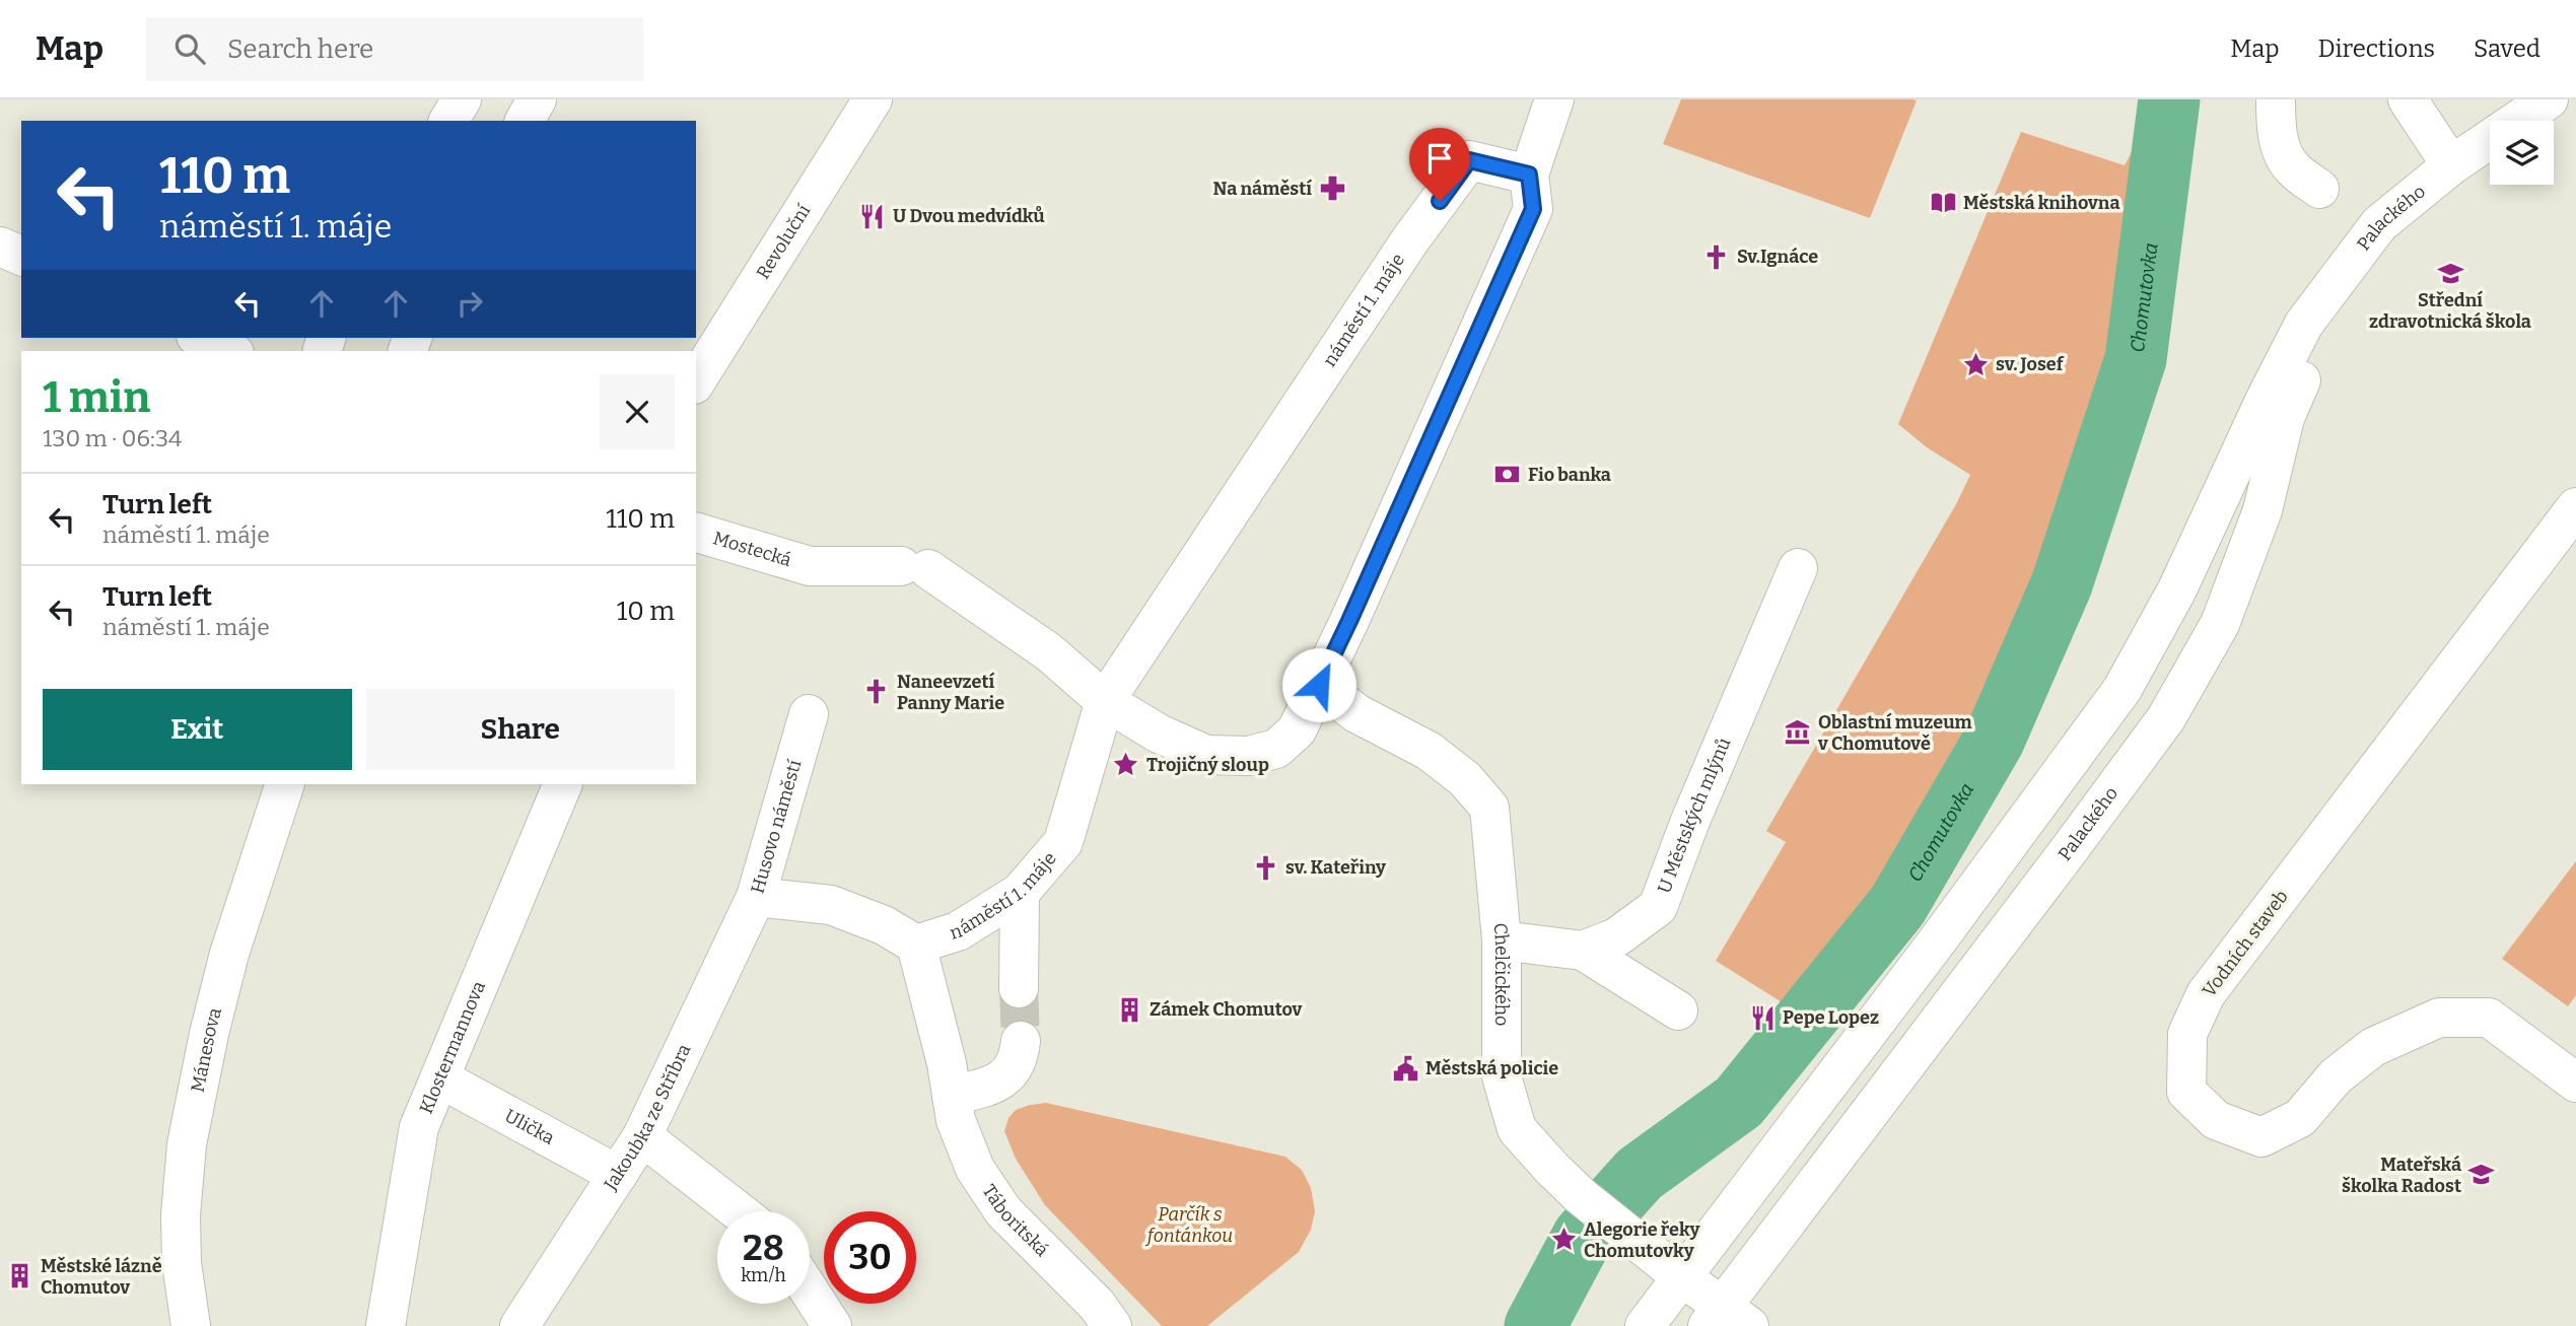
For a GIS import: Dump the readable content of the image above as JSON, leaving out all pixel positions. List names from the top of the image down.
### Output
{
  "streets": {
    "street": [
      "Palackého",
      "Revoluční",
      "náměstí 1. máje",
      "Mostecká",
      "U Městských mlýnů",
      "Husovo náměstí",
      "Vodních staveb",
      "Chelčického",
      "Klostermannova",
      "Mánesova",
      "Jakoubka ze Stříbra",
      "Ulička",
      "Táboritská"
    ]
  },
  "crossings": [
    ["Palackého", "Chelčického"],
    ["náměstí 1. máje", "Mostecká"],
    ["náměstí 1. máje", "Husovo náměstí"],
    ["náměstí 1. máje", "Táboritská"],
    ["U Městských mlýnů", "Chelčického"],
    ["Husovo náměstí", "Jakoubka ze Stříbra"],
    ["Husovo náměstí", "Táboritská"],
    ["Klostermannova", "Ulička"],
    ["Jakoubka ze Stříbra", "Ulička"]
  ],
  "water": ["Chomutovka"],
  "parks": ["Parčík s fontánkou"],
  "places": {
    "pharmacy": ["Na náměstí"],
    "library": ["Městská knihovna"],
    "restaurant": ["U Dvou medvídků", "Pepe Lopez"],
    "church": ["Sv.Ignáce", "Naneevzetí Panny Marie", "sv. Kateřiny"],
    "school or university": ["Střední zdravotnická škola", "Mateřská školka Radost"],
    "place": ["sv. Josef", "Trojičný sloup", "Alegorie řeky Chomutovky"],
    "bank": ["Fio banka"],
    "museum": ["Oblastní muzeum v Chomutově"],
    "building": ["Zámek Chomutov", "Městské lázně Chomutov"],
    "public building": ["Městská policie"]
  },
  "page": {
    "header": "Map",
    "search": "Search here",
    "nav": ["Map", "Directions", "Saved"],
    "turn": ["110 m", "náměstí 1. máje"],
    "heading": ["1 min", "130 m · 06:34"],
    "list": [
      {
        "name": "Turn left",
        "note": "náměstí 1. máje",
        "value": "110 m"
      },
      {
        "name": "Turn left",
        "note": "náměstí 1. máje",
        "value": "10 m"
      }
    ],
    "buttons": ["Exit", "Share"],
    "speed": "28 km/h",
    "limit": "30"
  }
}
